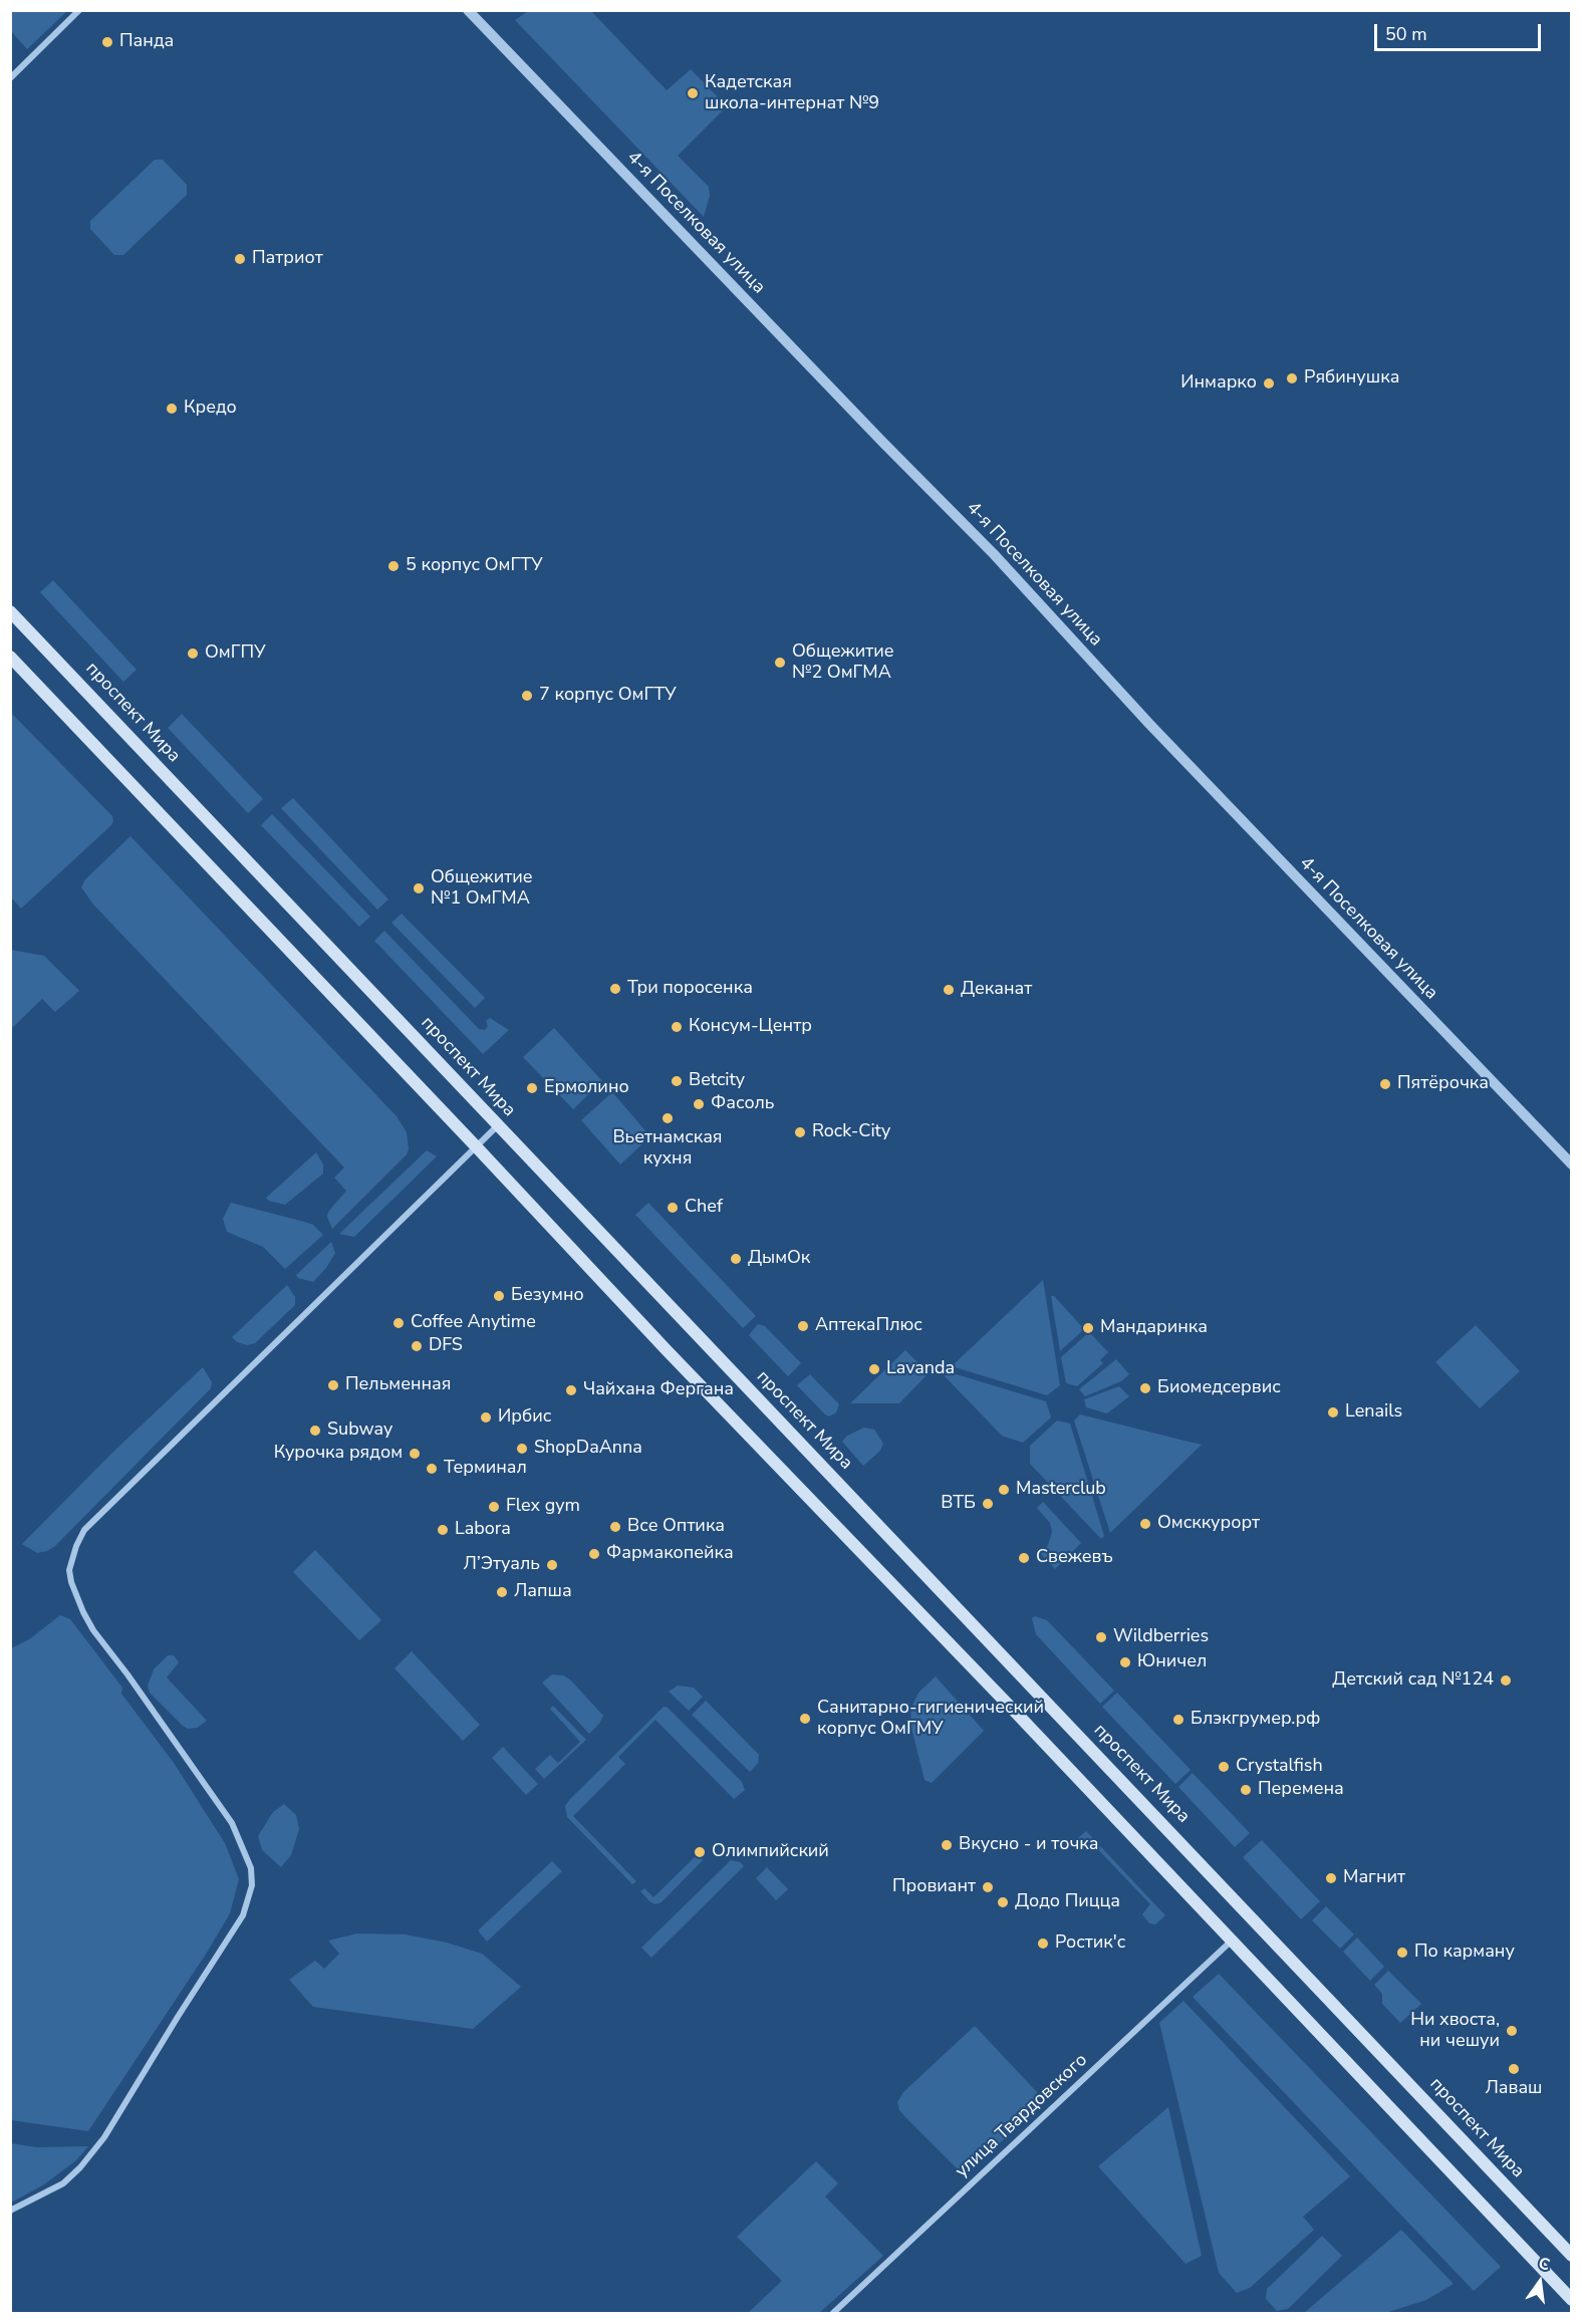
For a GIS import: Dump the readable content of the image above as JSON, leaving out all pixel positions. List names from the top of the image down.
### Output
{
  "streets": {
    "main road": ["проспект Мира"],
    "street": ["4-я Поселковая улица", "улица Твардовского"]
  },
  "places": [
    "Панда",
    "Кадетская школа-интернат №9",
    "Патриот",
    "Рябинушка",
    "Инмарко",
    "Кредо",
    "5 корпус ОмГТУ",
    "ОмГПУ",
    "Общежитие №2 ОмГМА",
    "7 корпус ОмГТУ",
    "Общежитие №1 ОмГМА",
    "Три поросенка",
    "Деканат",
    "Консум-Центр",
    "Betcity",
    "Пятёрочка",
    "Ермолино",
    "Фасоль",
    "Вьетнамская кухня",
    "Rock-City",
    "Chef",
    "ДымОк",
    "Безумно",
    "Coffee Anytime",
    "АптекаПлюс",
    "Мандаринка",
    "DFS",
    "Lavanda",
    "Пельменная",
    "Биомедсервис",
    "Чайхана Фергана",
    "Lenails",
    "Ирбис",
    "Subway",
    "ShopDaAnna",
    "Курочка рядом",
    "Терминал",
    "Masterclub",
    "ВТБ",
    "Flex gym",
    "Омсккурорт",
    "Все Оптика",
    "Labora",
    "Фармакопейка",
    "Свежевъ",
    "Л’Этуаль",
    "Лапша",
    "Wildberries",
    "Юничел",
    "Детский сад №124",
    "Санитарно-гигиенический корпус ОмГМУ",
    "Блэкгрумер.рф",
    "Crystalfish",
    "Перемена",
    "Вкусно - и точка",
    "Олимпийский",
    "Магнит",
    "Провиант",
    "Додо Пицца",
    "Ростик'с",
    "По карману",
    "Ни хвоста, ни чешуи",
    "Лаваш"
  ],
  "scale_bar": "50 m",
  "north": "top"
}
